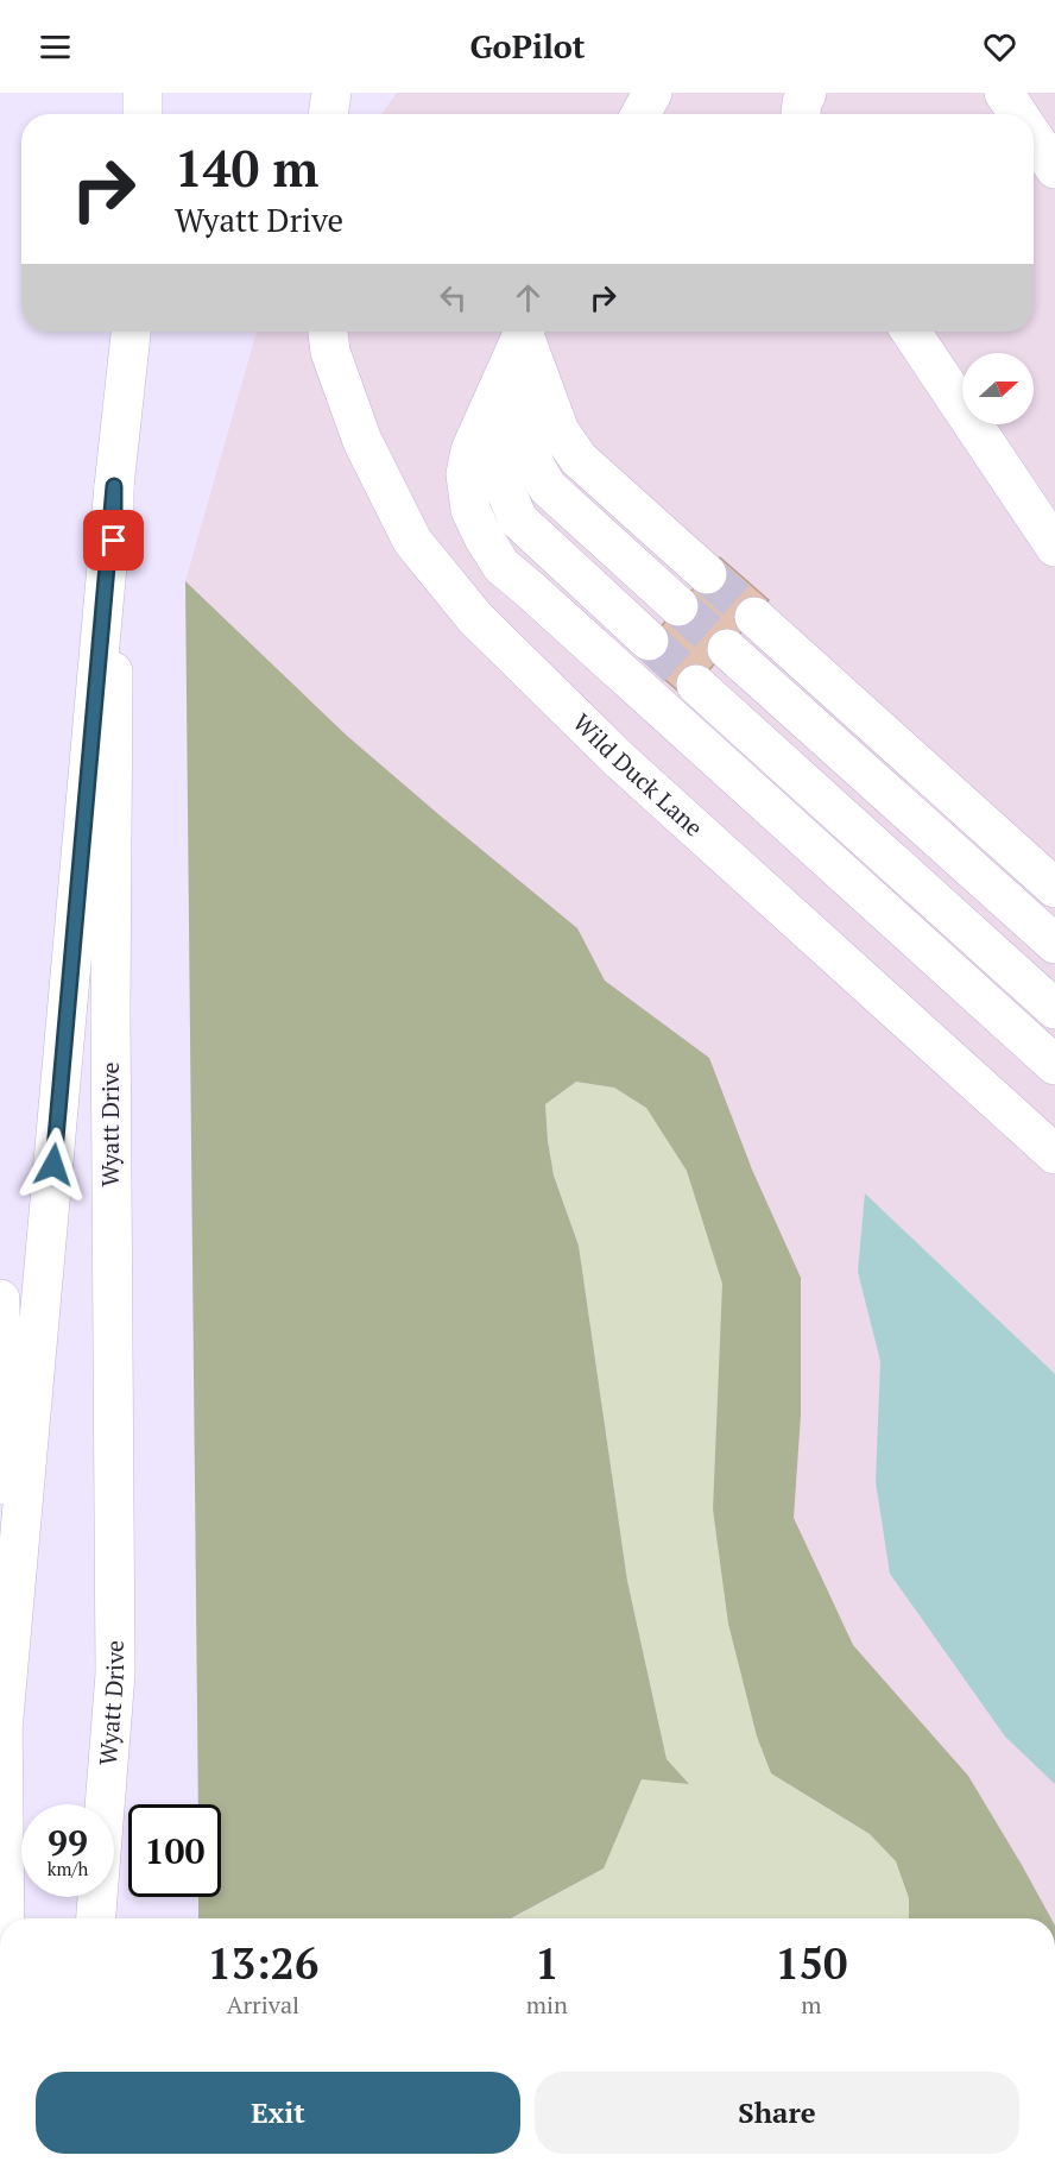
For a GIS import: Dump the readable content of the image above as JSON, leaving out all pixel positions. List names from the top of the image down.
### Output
{
  "streets": {
    "main road": ["Wild Duck Lane", "Wyatt Drive"]
  },
  "north": "right",
  "page": {
    "header": "GoPilot",
    "turn": ["140 m", "Wyatt Drive"],
    "speed": "99 km/h",
    "limit": "100",
    "eta": [
      "13:26",
      "Arrival",
      "1",
      "min",
      "150",
      "m"
    ],
    "buttons": ["Exit", "Share"]
  }
}
